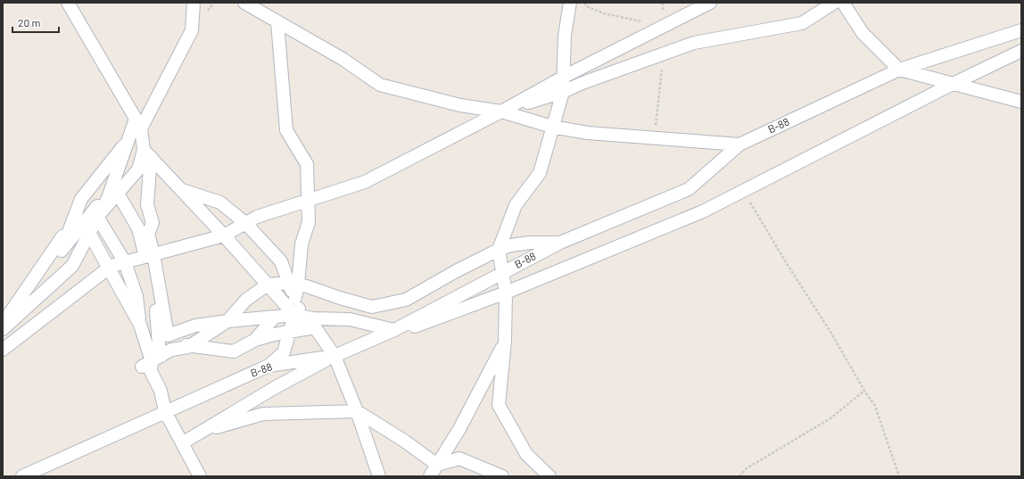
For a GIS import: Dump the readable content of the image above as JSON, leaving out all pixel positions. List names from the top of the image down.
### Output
{
  "streets": {
    "street": ["B-88"]
  },
  "scale_bar": "20 m"
}
